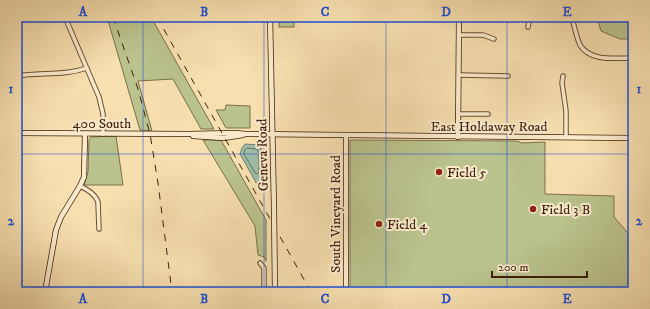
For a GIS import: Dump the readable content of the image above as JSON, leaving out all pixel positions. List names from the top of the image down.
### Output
{
  "streets": {
    "street": [
      "400 South",
      "East Holdaway Road",
      "Geneva Road",
      "South Vineyard Road"
    ]
  },
  "crossings": [
    ["400 South", "East Holdaway Road"],
    ["400 South", "Geneva Road"],
    ["400 South", "South Vineyard Road"],
    ["East Holdaway Road", "South Vineyard Road"]
  ],
  "places": ["Field 5", "Field 3 B", "Field 4"],
  "scale_bar": "200 m",
  "grid": {
    "columns": [
      "A",
      "B",
      "C",
      "D",
      "E"
    ],
    "rows": ["1", "2"]
  }
}
